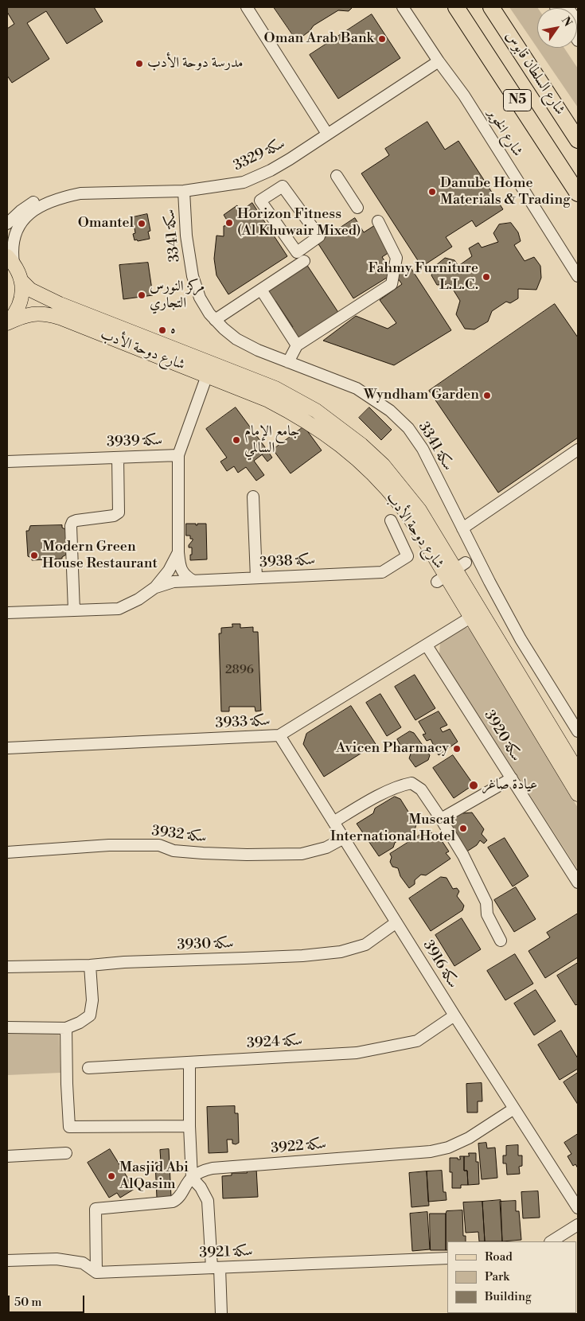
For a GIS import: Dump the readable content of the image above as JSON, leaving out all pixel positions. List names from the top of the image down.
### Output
{
  "streets": {
    "highway": ["شارع السلطان قابوس", "N5"],
    "main road": ["شارع دوحة الأدب"],
    "street": [
      "شارع الخوير",
      "سكة 3329",
      "سكة 3341",
      "سكة 3939",
      "سكة 3938",
      "سكة 3933",
      "سكة 3920",
      "سكة 3932",
      "سكة 3930",
      "سكة 3916",
      "سكة 3924",
      "سكة 3922",
      "سكة 3921"
    ]
  },
  "crossings": [
    ["شارع الخوير", "سكة 3329"],
    ["سكة 3329", "سكة 3341"],
    ["شارع دوحة الأدب", "سكة 3939"],
    ["شارع دوحة الأدب", "سكة 3933"],
    ["سكة 3939", "سكة 3938"],
    ["سكة 3933", "سكة 3920"],
    ["سكة 3933", "سكة 3916"],
    ["سكة 3932", "سكة 3916"],
    ["سكة 3930", "سكة 3916"],
    ["سكة 3916", "سكة 3924"],
    ["سكة 3916", "سكة 3922"]
  ],
  "places": [
    "Oman Arab Bank",
    "مدرسة دوحة الأدب",
    "Danube Home Materials & Trading",
    "Horizon Fitness (Al Khuwair Mixed)",
    "Omantel",
    "Fahmy Furniture L.L.C.",
    "مركز النورس التجاري",
    "ه",
    "Wyndham Garden",
    "جامع الإمام السالمي",
    "Modern Green House Restaurant",
    "Avicen Pharmacy",
    "عيادة صاغر",
    "Muscat International Hotel",
    "Masjid Abi AlQasim"
  ],
  "house_numbers": ["2896"],
  "legend": ["Road", "Park", "Building"],
  "scale_bar": "50 m",
  "north": "top right"
}
